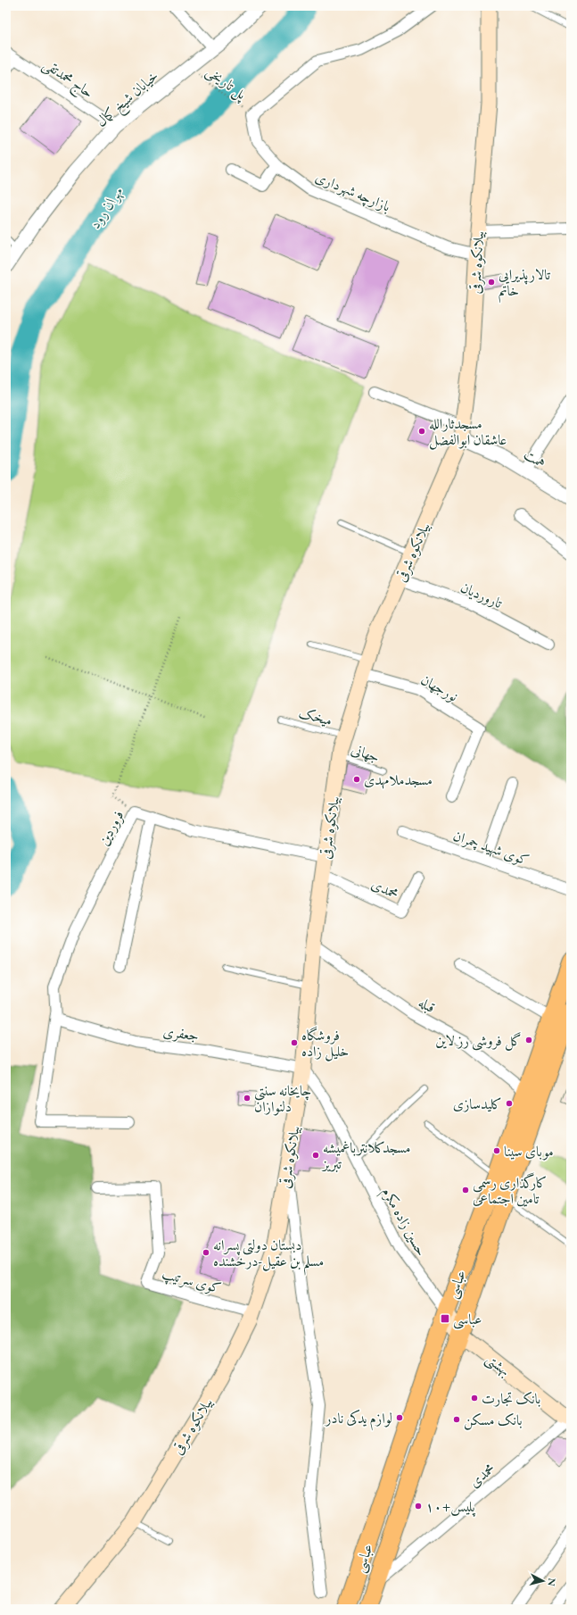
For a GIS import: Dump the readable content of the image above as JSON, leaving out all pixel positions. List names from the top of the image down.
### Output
{
  "streets": {
    "main road": ["بیلانکوه شرقی", "عباسى", "بهشتی"],
    "street": [
      "حاج محمدتقی",
      "خیابان شیخ کمال",
      "بازارچه شهرداری",
      "همت",
      "تاروردیان",
      "نورجهان",
      "فروردین",
      "کوی شهید چمران",
      "محمدی",
      "قبله",
      "جعفری",
      "حسین زاده مکرم",
      "کوی سرتیپ"
    ],
    "lane": ["میخک", "جهانی"],
    "path": ["پل تاریخی"]
  },
  "crossings": [
    ["حاج محمدتقی", "خیابان شیخ کمال"],
    ["پل تاریخی", "خیابان شیخ کمال"],
    ["پل تاریخی", "بازارچه شهرداری"],
    ["بازارچه شهرداری", "بیلانکوه شرقی"],
    ["بیلانکوه شرقی", "همت"],
    ["بیلانکوه شرقی", "تاروردیان"],
    ["بیلانکوه شرقی", "نورجهان"],
    ["بیلانکوه شرقی", "میخک"],
    ["بیلانکوه شرقی", "جهانی"],
    ["بیلانکوه شرقی", "فروردین"],
    ["بیلانکوه شرقی", "محمدی"],
    ["بیلانکوه شرقی", "قبله"],
    ["بیلانکوه شرقی", "جعفری"],
    ["بیلانکوه شرقی", "حسین زاده مکرم"],
    ["بیلانکوه شرقی", "کوی سرتیپ"],
    ["فروردین", "جعفری"],
    ["محمدی", "عباسى"],
    ["محمدی", "بهشتی"],
    ["قبله", "عباسى"],
    ["جعفری", "حسین زاده مکرم"],
    ["حسین زاده مکرم", "عباسى"],
    ["حسین زاده مکرم", "بهشتی"],
    ["عباسى", "بهشتی"]
  ],
  "water": ["مهران رود"],
  "places": {
    "other": [
      "تالارپذیرایی خاتم",
      "مسجدثارالله عاشقان ابوالفضل",
      "مسجدملامهدی",
      "گل فروشی رز لاین",
      "فروشگاه خلیل زاده",
      "چایخانه سنتی دلنوازان",
      "کلیدسازی",
      "موبای سینا",
      "مسجدکلانترباغمیشه تبریز",
      "کارگذاری رسمی تامین اجتماعی",
      "دبستان دولتی پسرانه مسلم بن عقیل-درخشنده",
      "بانک تجارت",
      "لوازم یدکی نادر",
      "بانک مسکن",
      "پلیس+۱۰"
    ],
    "transit": ["عباسی"]
  },
  "north": "right"
}
